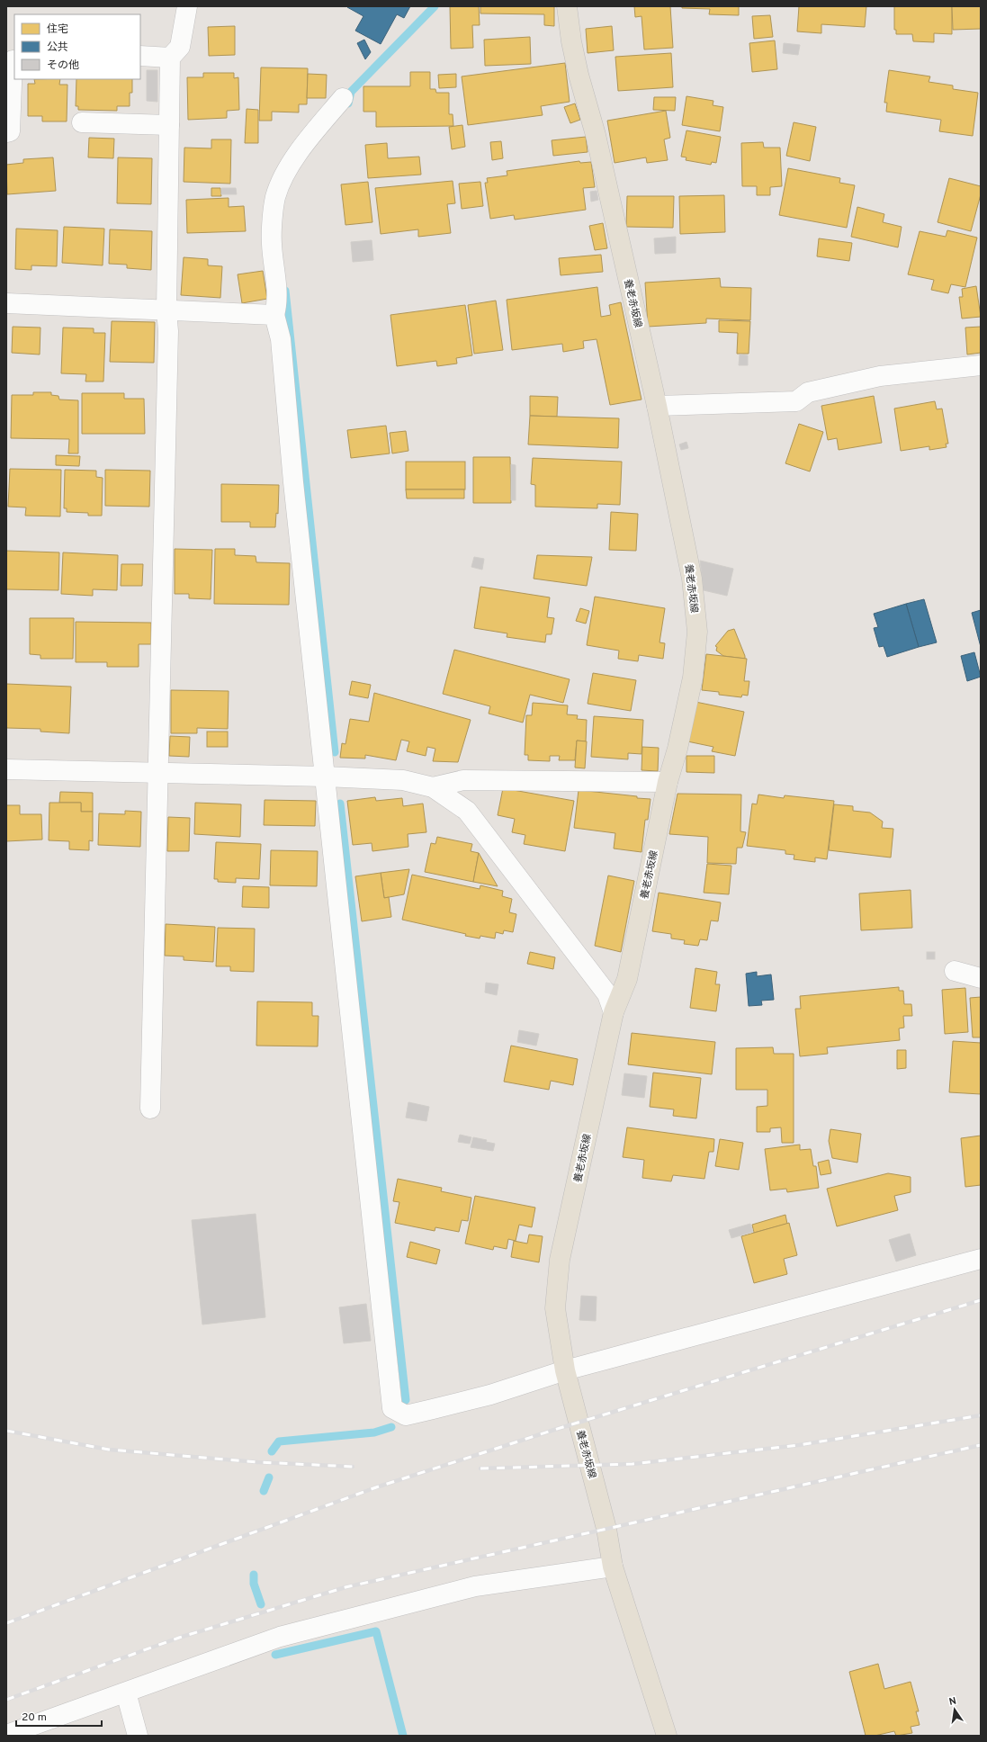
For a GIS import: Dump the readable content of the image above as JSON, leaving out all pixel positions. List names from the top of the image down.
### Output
{
  "streets": {
    "main road": ["養老赤坂線"]
  },
  "legend": ["住宅", "公共", "その他"],
  "scale_bar": "20 m",
  "north": "top"
}
